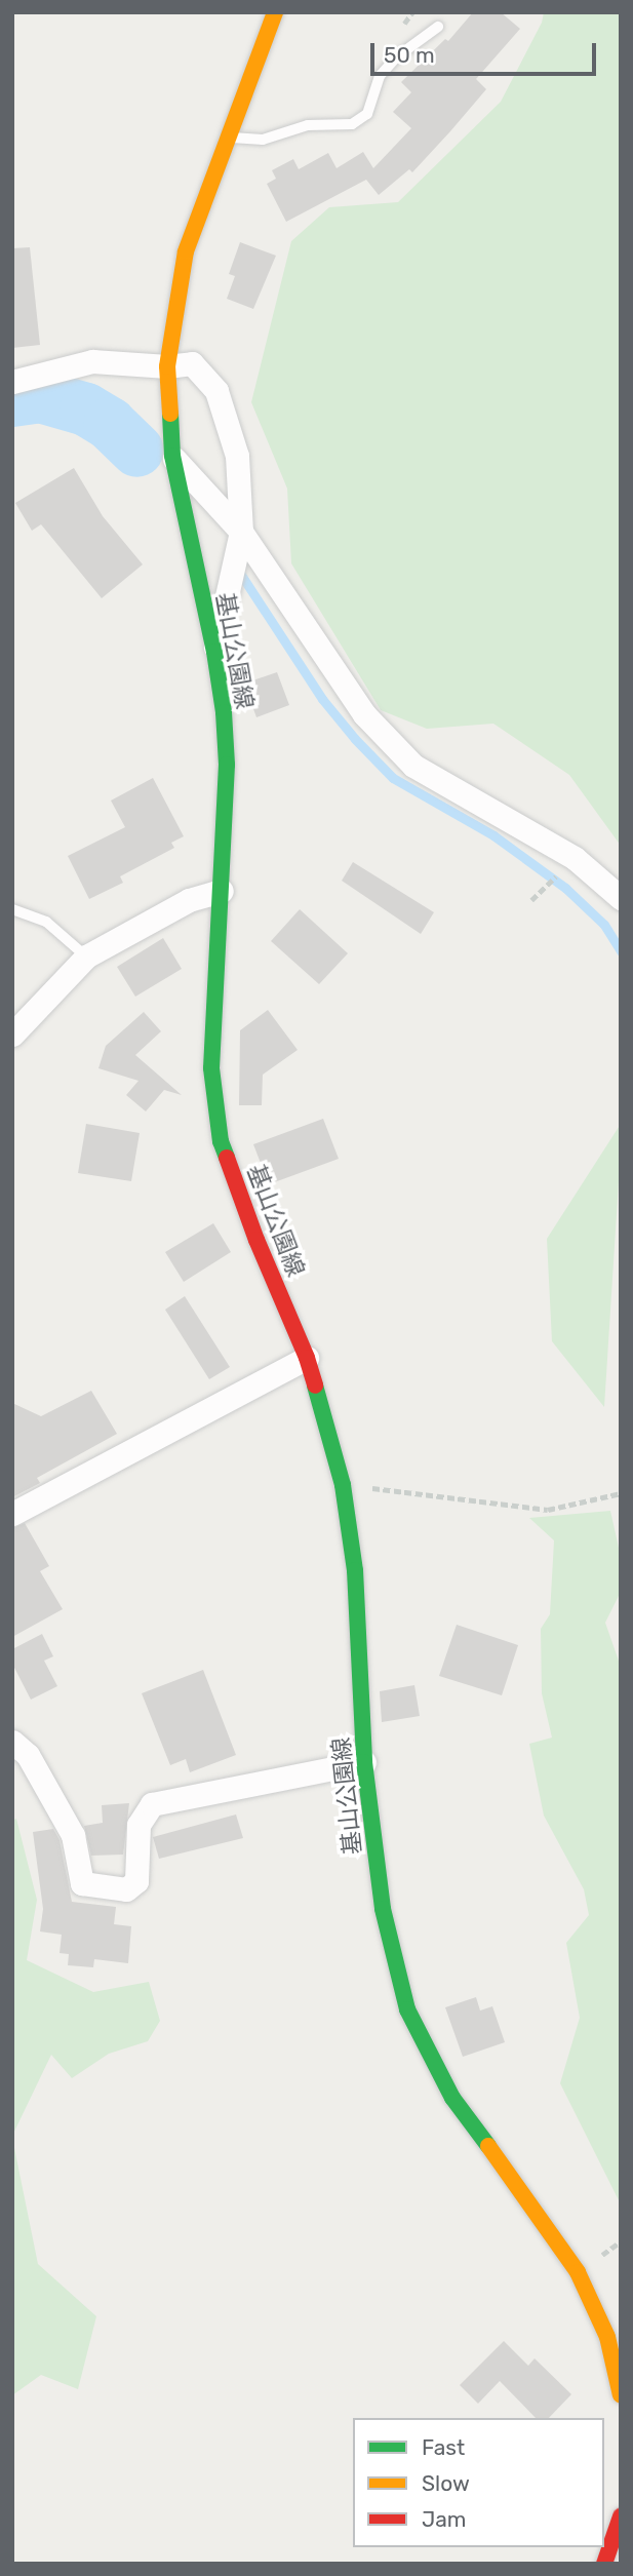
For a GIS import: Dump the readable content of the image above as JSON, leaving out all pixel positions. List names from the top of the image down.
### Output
{
  "streets": {
    "main road": ["基山公園線"]
  },
  "legend": ["Fast", "Slow", "Jam"],
  "scale_bar": "50 m"
}
